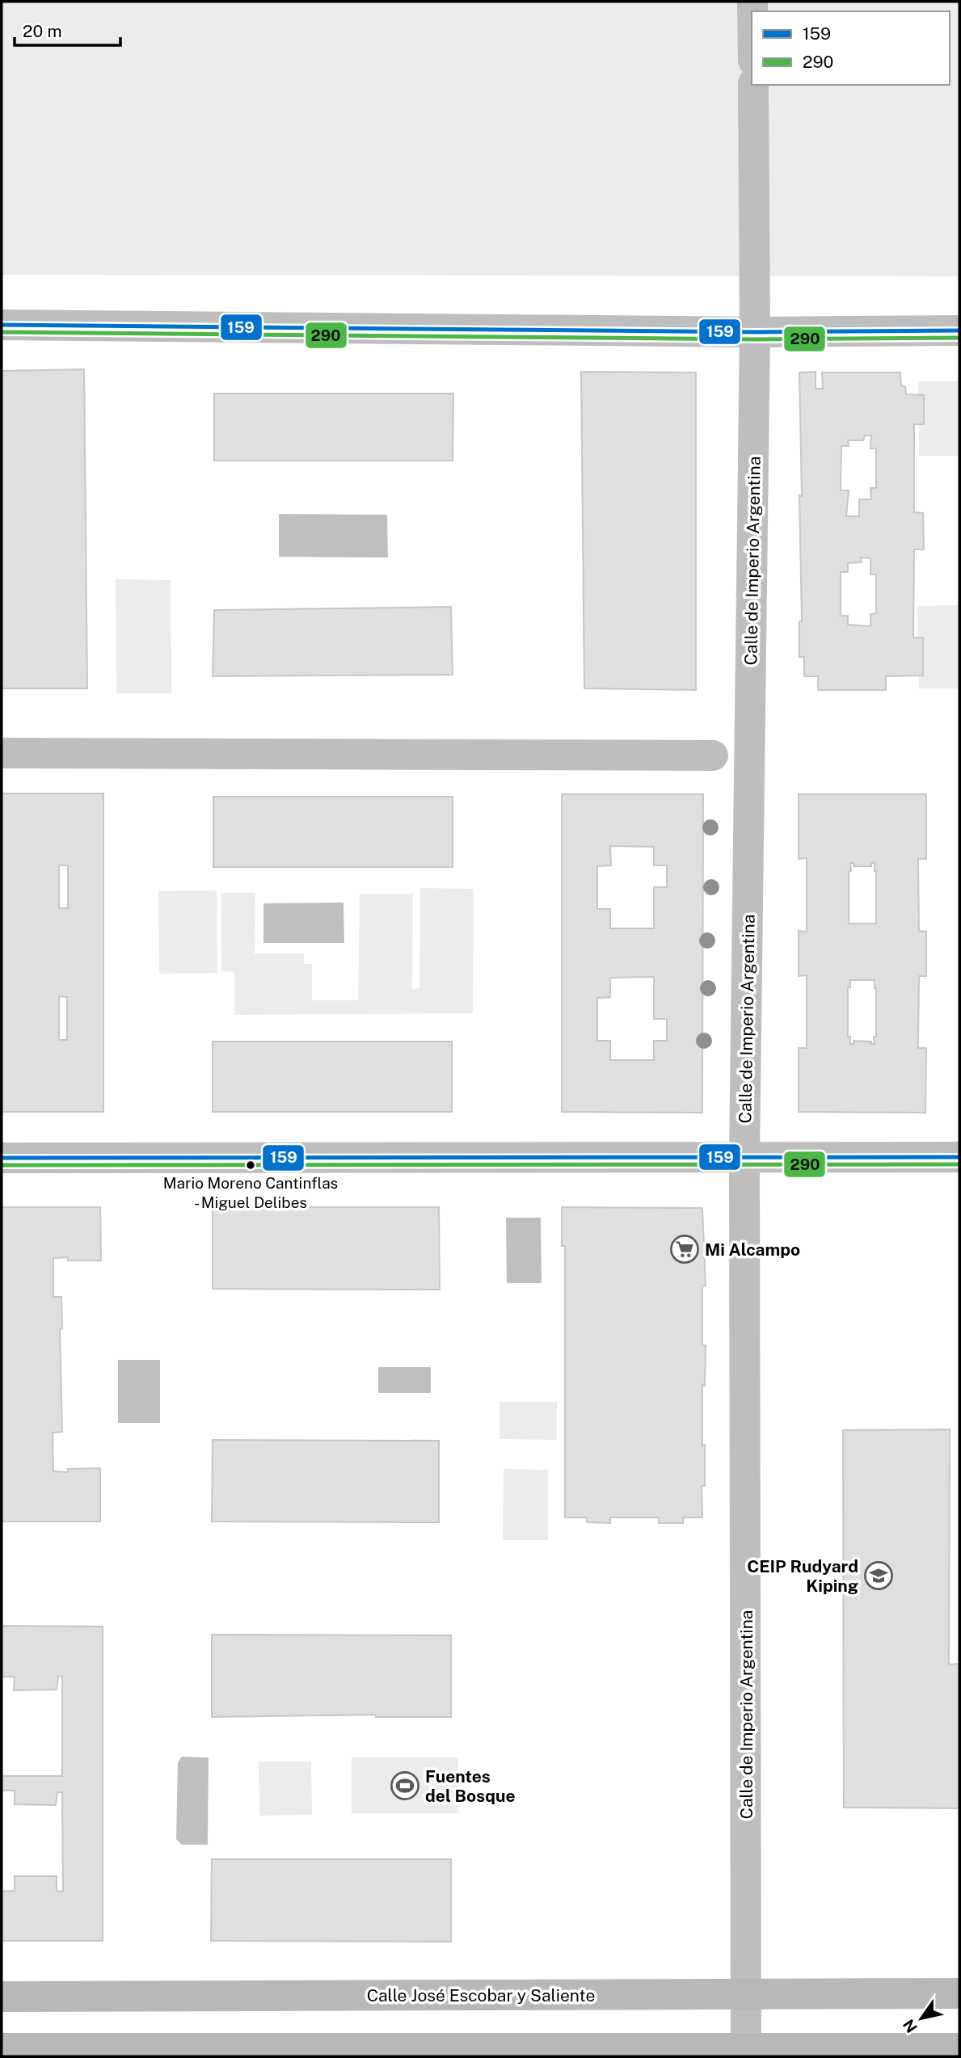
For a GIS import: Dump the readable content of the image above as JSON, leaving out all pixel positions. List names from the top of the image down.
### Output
{
  "streets": {
    "main road": ["Calle José Escobar y Saliente"],
    "street": ["Calle de Imperio Argentina"]
  },
  "crossings": [
    ["Calle de Imperio Argentina", "Calle José Escobar y Saliente"]
  ],
  "places": {
    "other": ["Mario Moreno Cantinflas - Miguel Delibes"],
    "supermarket": ["Mi Alcampo"],
    "school or university": ["CEIP Rudyard Kiping"],
    "sports": ["Fuentes del Bosque"]
  },
  "lines": ["transit line 159", "transit line 290"],
  "legend": ["159", "290"],
  "scale_bar": "20 m",
  "north": "bottom left"
}
